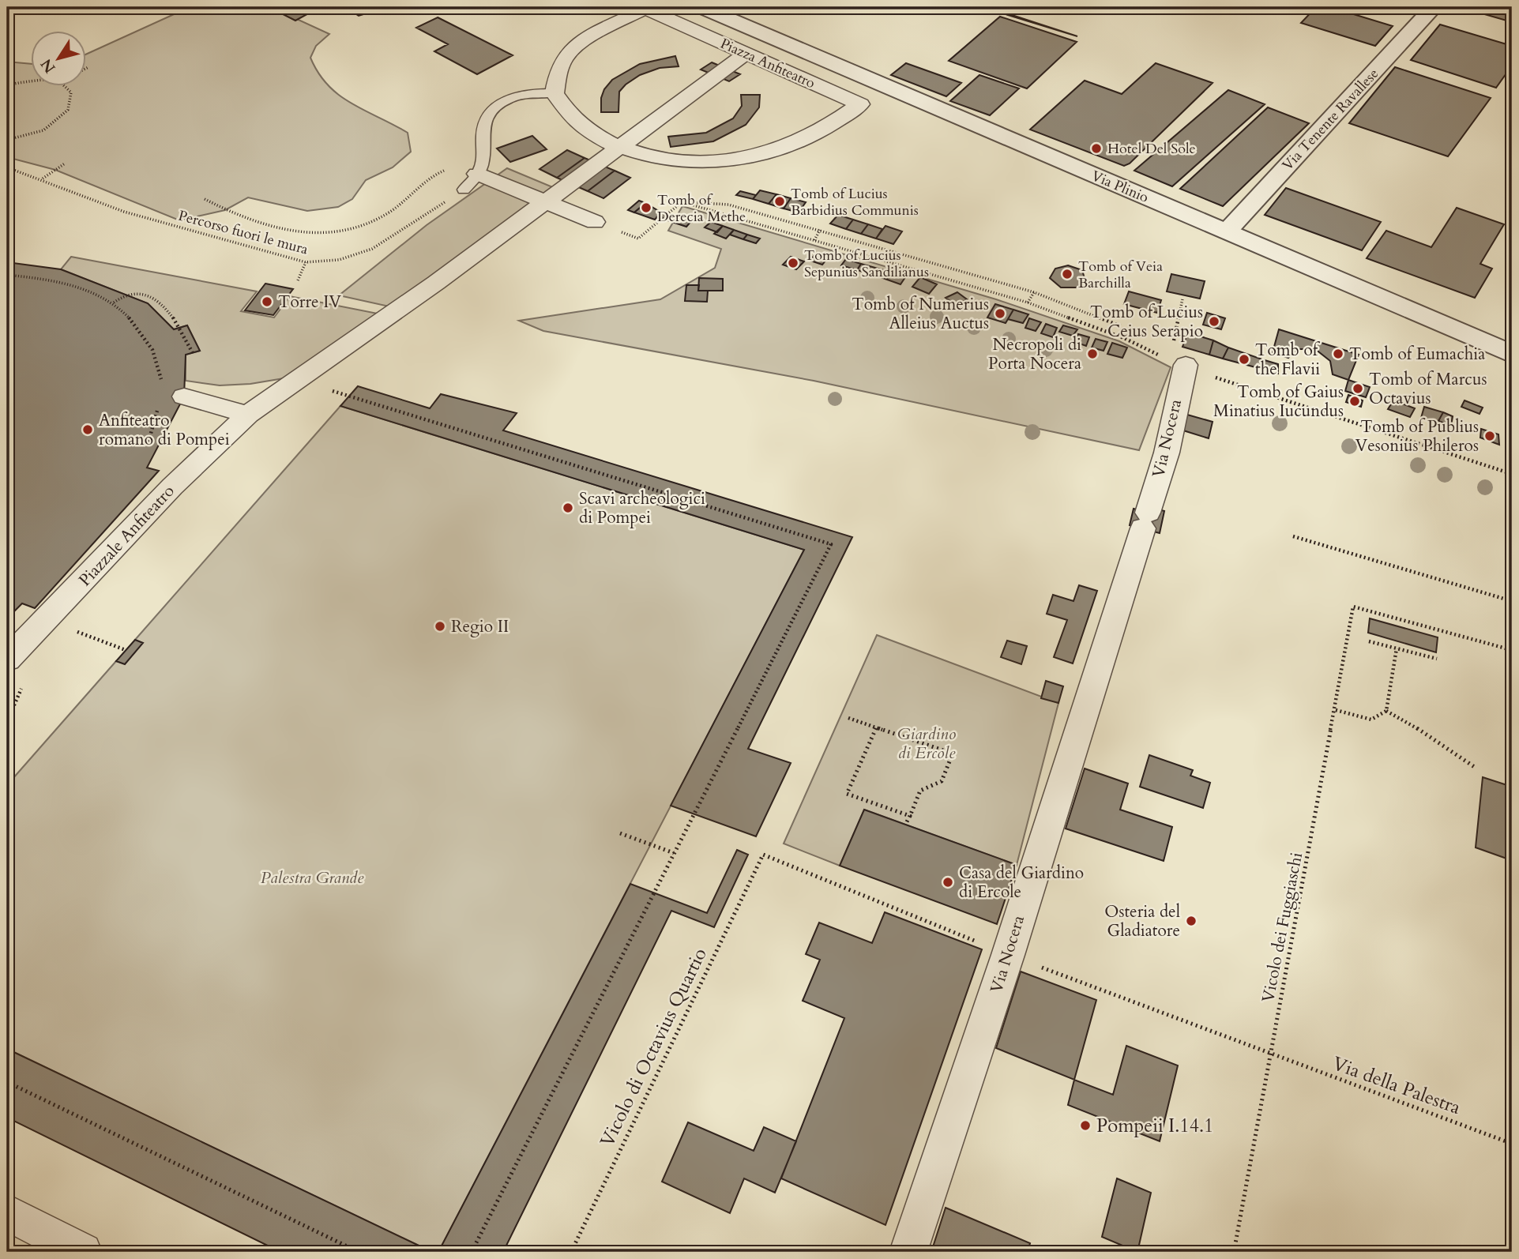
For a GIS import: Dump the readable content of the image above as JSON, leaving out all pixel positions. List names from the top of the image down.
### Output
{
  "streets": {
    "street": [
      "Piazza Anfiteatro",
      "Via Tenente Ravallese",
      "Via Plinio",
      "Via Nocera",
      "Piazzale Anfiteatro"
    ],
    "path": [
      "Percorso fuori le mura",
      "Vicolo dei Fuggiaschi",
      "Vicolo di Octavius Quartio",
      "Via della Palestra"
    ]
  },
  "crossings": [
    ["Piazza Anfiteatro", "Piazzale Anfiteatro"],
    ["Via Tenente Ravallese", "Via Plinio"],
    ["Vicolo dei Fuggiaschi", "Via della Palestra"]
  ],
  "parks": ["Giardino di Ercole", "Palestra Grande"],
  "places": [
    "Hotel Del Sole",
    "Tomb of Lucius Barbidius Communis",
    "Tomb of Derecia Methe",
    "Tomb of Lucius Sepunius Sandilianus",
    "Tomb of Veia Barchilla",
    "Torre IV",
    "Tomb of Numerius Alleius Auctus",
    "Tomb of Lucius Ceius Serapio",
    "Necropoli di Porta Nocera",
    "Tomb of Eumachia",
    "Tomb of the Flavii",
    "Tomb of Marcus Octavius",
    "Tomb of Gaius Minatius Iucundus",
    "Anfiteatro romano di Pompei",
    "Tomb of Publius Vesonius Phileros",
    "Scavi archeologici di Pompei",
    "Regio II",
    "Casa del Giardino di Ercole",
    "Osteria del Gladiatore",
    "Pompeii I.14.1"
  ],
  "north": "bottom left"
}
